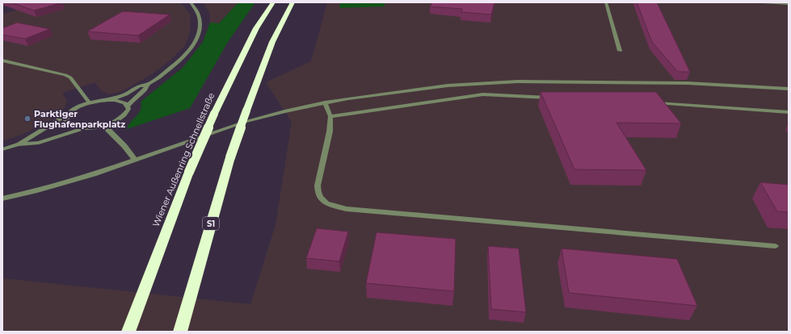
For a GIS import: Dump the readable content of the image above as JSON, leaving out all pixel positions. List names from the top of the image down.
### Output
{
  "streets": {
    "highway": ["Wiener Außenring Schnellstraße", "S1"]
  },
  "places": ["Parktiger Flughafenparkplatz"]
}
